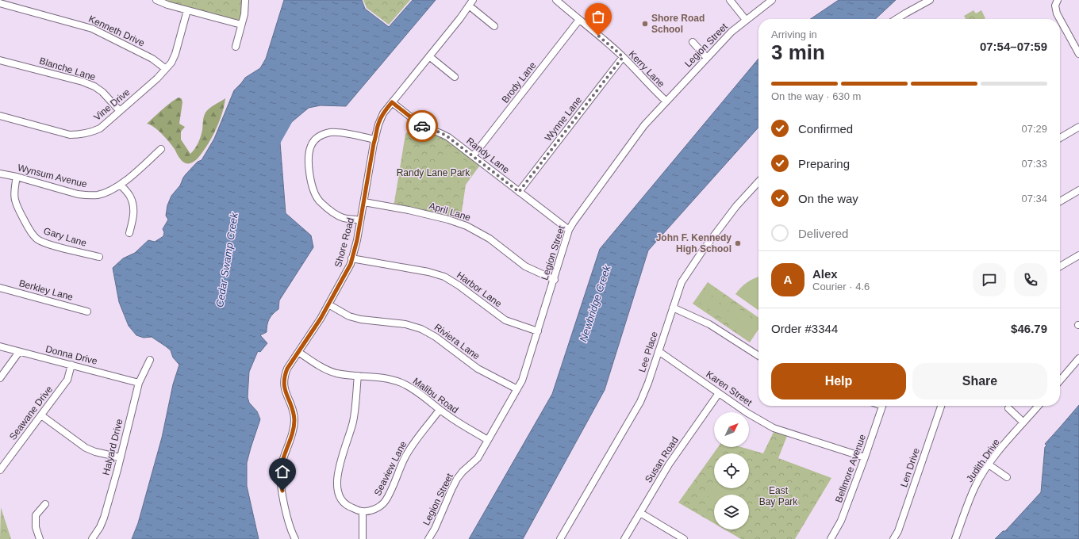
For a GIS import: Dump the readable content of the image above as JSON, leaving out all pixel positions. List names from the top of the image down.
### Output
{
  "streets": {
    "street": [
      "Kenneth Drive",
      "Legion Street",
      "Blanche Lane",
      "Kerry Lane",
      "Brody Lane",
      "Vine Drive",
      "Wynne Lane",
      "Randy Lane",
      "Wynsum Avenue",
      "April Lane",
      "Gary Lane",
      "Shore Road",
      "Harbor Lane",
      "Berkley Lane",
      "Riviera Lane",
      "Lee Place",
      "Donna Drive",
      "Karen Street",
      "Malibu Road",
      "Seawane Drive",
      "Halyard Drive",
      "Susan Road",
      "Judith Drive",
      "Len Drive",
      "Seaview Lane",
      "Bellmore Avenue"
    ]
  },
  "crossings": [
    ["Kenneth Drive", "Vine Drive"],
    ["Legion Street", "Kerry Lane"],
    ["Legion Street", "Randy Lane"],
    ["Legion Street", "April Lane"],
    ["Legion Street", "Harbor Lane"],
    ["Legion Street", "Riviera Lane"],
    ["Legion Street", "Malibu Road"],
    ["Blanche Lane", "Vine Drive"],
    ["Kerry Lane", "Brody Lane"],
    ["Kerry Lane", "Wynne Lane"],
    ["Brody Lane", "Randy Lane"],
    ["Wynne Lane", "Randy Lane"],
    ["Randy Lane", "Shore Road"],
    ["Wynsum Avenue", "Gary Lane"],
    ["April Lane", "Shore Road"],
    ["Shore Road", "Harbor Lane"],
    ["Shore Road", "Riviera Lane"],
    ["Shore Road", "Malibu Road"],
    ["Lee Place", "Karen Street"],
    ["Donna Drive", "Seawane Drive"],
    ["Donna Drive", "Halyard Drive"],
    ["Karen Street", "Susan Road"],
    ["Karen Street", "Bellmore Avenue"],
    ["Malibu Road", "Seaview Lane"]
  ],
  "water": ["Cedar Swamp Creek", "Newbridge Creek"],
  "parks": ["Randy Lane Park", "East Bay Park"],
  "places": ["Shore Road School", "John F. Kennedy High School"],
  "north": "top right",
  "page": {
    "heading": ["3 min", "Arriving in", "07:54–07:59"],
    "panel": [
      "Alex",
      "Courier · 4.6",
      "Order #3344",
      "$46.79"
    ],
    "bar": "On the way · 630 m",
    "list": [
      ["Confirmed", "07:29"],
      ["Preparing", "07:33"],
      ["On the way", "07:34"],
      "Delivered"
    ],
    "round": "A",
    "buttons": ["Help", "Share"]
  }
}
